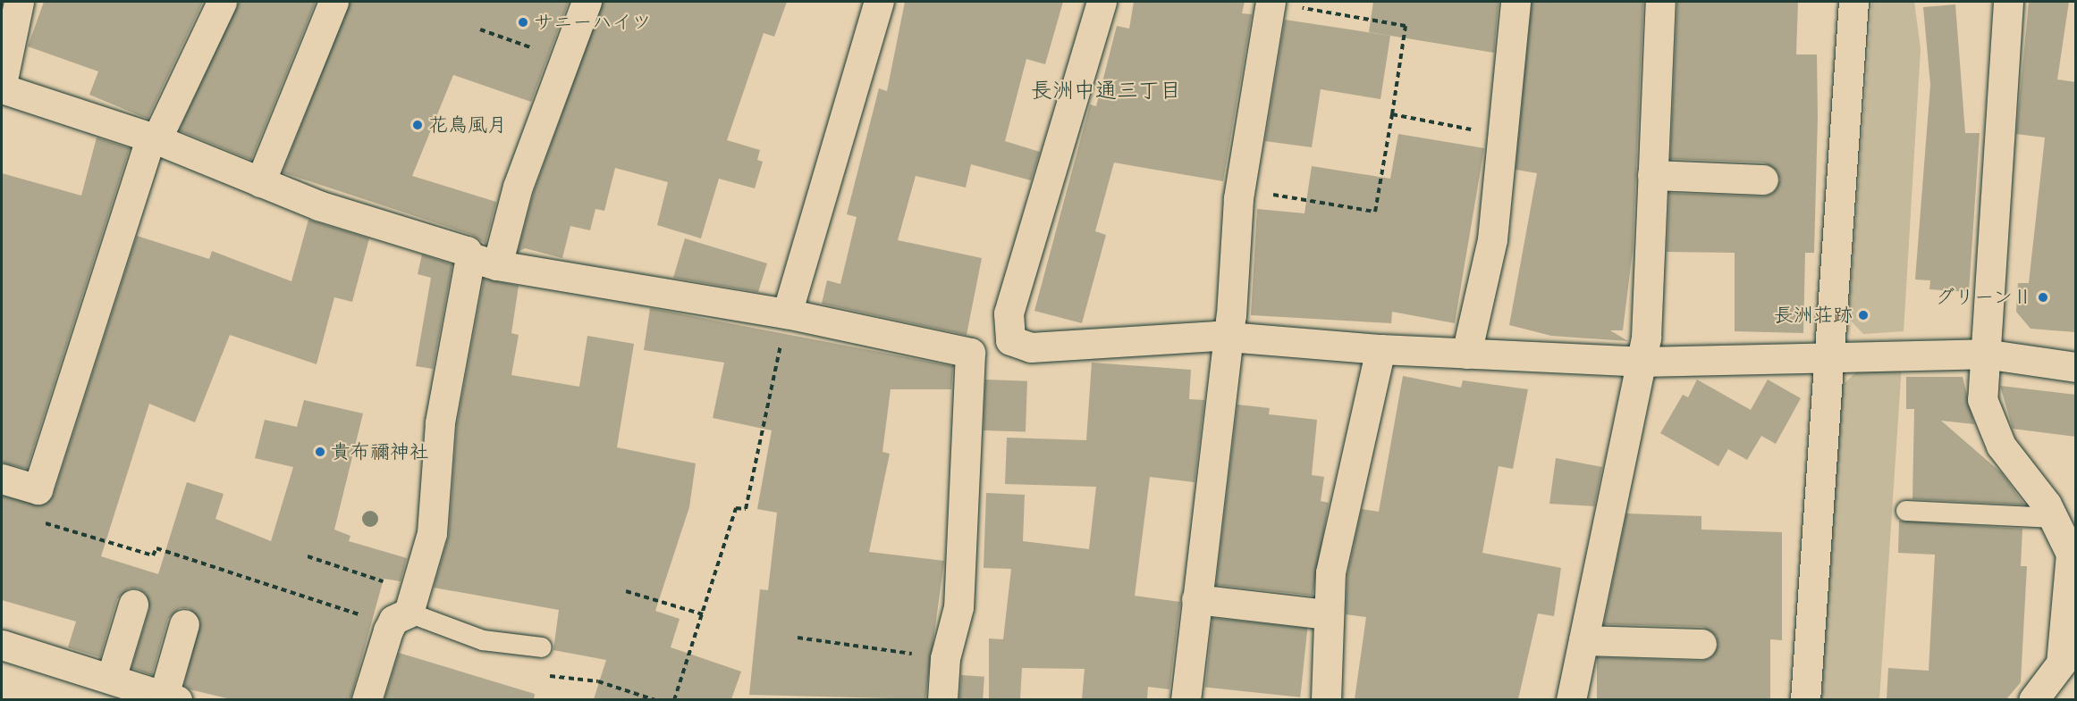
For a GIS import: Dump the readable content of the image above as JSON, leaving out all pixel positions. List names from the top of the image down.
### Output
{
  "districts": ["長洲中通三丁目"],
  "places": [
    "サニーハイツ",
    "花鳥風月",
    "グリーンⅡ",
    "長洲荘跡",
    "貴布禰神社"
  ]
}
